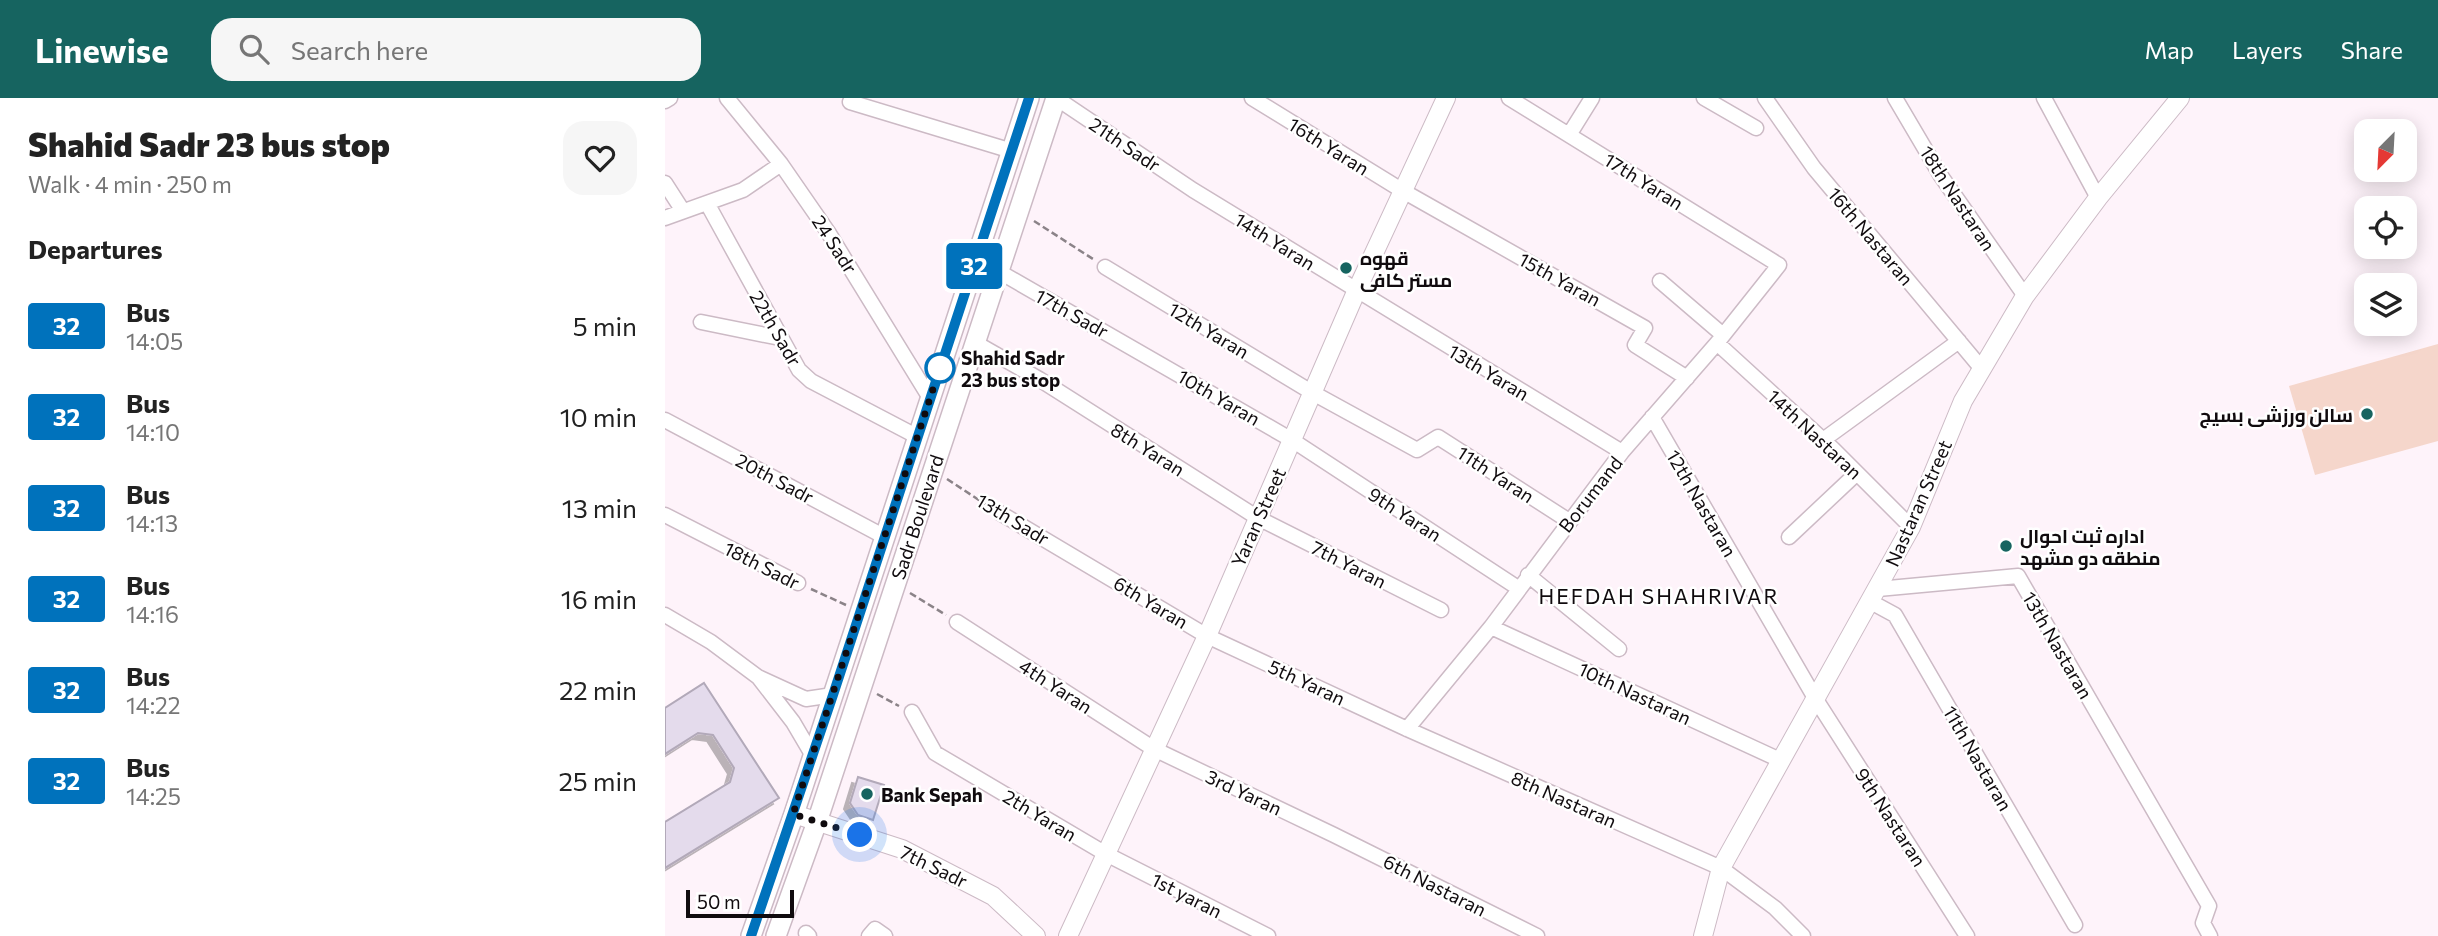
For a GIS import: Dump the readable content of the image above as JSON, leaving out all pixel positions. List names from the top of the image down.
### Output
{
  "streets": {
    "main road": ["Sadr Boulevard"],
    "street": [
      "21th Sadr",
      "16th Yaran",
      "17th Yaran",
      "18th Nastaran",
      "16th Nastaran",
      "14th Yaran",
      "24 Sadr",
      "15th Yaran",
      "17th Sadr",
      "22th Sadr",
      "12th Yaran",
      "13th Yaran",
      "10th Yaran",
      "14th Nastaran",
      "8th Yaran",
      "11th Yaran",
      "20th Sadr",
      "Borumand",
      "12th Nastaran",
      "Nastaran Street",
      "9th Yaran",
      "Yaran Street",
      "13th Sadr",
      "7th Yaran",
      "18th Sadr",
      "6th Yaran",
      "13th Nastaran",
      "5th Yaran",
      "4th Yaran",
      "10th Nastaran",
      "11th Nastaran",
      "3rd Yaran",
      "8th Nastaran",
      "2th Yaran",
      "9th Nastaran",
      "7th Sadr",
      "6th Nastaran",
      "1st yaran"
    ]
  },
  "crossings": [
    ["21th Sadr", "14th Yaran"],
    ["21th Sadr", "Sadr Boulevard"],
    ["16th Yaran", "15th Yaran"],
    ["16th Yaran", "Yaran Street"],
    ["17th Yaran", "Borumand"],
    ["18th Nastaran", "Nastaran Street"],
    ["16th Nastaran", "Nastaran Street"],
    ["14th Yaran", "13th Yaran"],
    ["14th Yaran", "Yaran Street"],
    ["24 Sadr", "Sadr Boulevard"],
    ["15th Yaran", "Borumand"],
    ["15th Yaran", "Yaran Street"],
    ["17th Sadr", "10th Yaran"],
    ["17th Sadr", "Sadr Boulevard"],
    ["22th Sadr", "Sadr Boulevard"],
    ["12th Yaran", "11th Yaran"],
    ["12th Yaran", "Yaran Street"],
    ["13th Yaran", "Borumand"],
    ["13th Yaran", "Yaran Street"],
    ["10th Yaran", "9th Yaran"],
    ["10th Yaran", "Yaran Street"],
    ["14th Nastaran", "Borumand"],
    ["14th Nastaran", "Nastaran Street"],
    ["8th Yaran", "Sadr Boulevard"],
    ["8th Yaran", "Yaran Street"],
    ["8th Yaran", "7th Yaran"],
    ["11th Yaran", "Borumand"],
    ["11th Yaran", "Yaran Street"],
    ["20th Sadr", "Sadr Boulevard"],
    ["Borumand", "12th Nastaran"],
    ["Borumand", "9th Yaran"],
    ["Borumand", "5th Yaran"],
    ["Borumand", "10th Nastaran"],
    ["Borumand", "8th Nastaran"],
    ["12th Nastaran", "Nastaran Street"],
    ["12th Nastaran", "9th Nastaran"],
    ["Nastaran Street", "13th Nastaran"],
    ["Nastaran Street", "10th Nastaran"],
    ["Nastaran Street", "11th Nastaran"],
    ["Nastaran Street", "8th Nastaran"],
    ["Nastaran Street", "9th Nastaran"],
    ["9th Yaran", "Yaran Street"],
    ["Sadr Boulevard", "13th Sadr"],
    ["Sadr Boulevard", "18th Sadr"],
    ["Sadr Boulevard", "7th Sadr"],
    ["Yaran Street", "7th Yaran"],
    ["Yaran Street", "6th Yaran"],
    ["Yaran Street", "5th Yaran"],
    ["Yaran Street", "4th Yaran"],
    ["Yaran Street", "3rd Yaran"],
    ["Yaran Street", "2th Yaran"],
    ["Yaran Street", "1st yaran"],
    ["13th Sadr", "6th Yaran"],
    ["6th Yaran", "5th Yaran"],
    ["13th Nastaran", "11th Nastaran"],
    ["5th Yaran", "8th Nastaran"],
    ["4th Yaran", "3rd Yaran"],
    ["3rd Yaran", "6th Nastaran"],
    ["2th Yaran", "1st yaran"]
  ],
  "districts": ["HEFDAH SHAHRIVAR"],
  "places": [
    "قهوه مستر کافی",
    "Shahid Sadr 23 bus stop",
    "سالن ورزشی بسیج",
    "اداره ثبت احوال منطقه دو مشهد",
    "Bank Sepah"
  ],
  "lines": ["bus line 32"],
  "scale_bar": "50 m",
  "north": "bottom left",
  "page": {
    "header": "Linewise",
    "search": "Search here",
    "nav": ["Map", "Layers", "Share"],
    "heading": [
      ["Shahid Sadr 23 bus stop", "Walk · 4 min · 250 m"],
      "Departures"
    ],
    "on_map": "32",
    "list": [
      {
        "mark": "32",
        "name": "Bus",
        "note": "14:05",
        "value": "5 min"
      },
      {
        "mark": "32",
        "name": "Bus",
        "note": "14:10",
        "value": "10 min"
      },
      {
        "mark": "32",
        "name": "Bus",
        "note": "14:13",
        "value": "13 min"
      },
      {
        "mark": "32",
        "name": "Bus",
        "note": "14:16",
        "value": "16 min"
      },
      {
        "mark": "32",
        "name": "Bus",
        "note": "14:22",
        "value": "22 min"
      },
      {
        "mark": "32",
        "name": "Bus",
        "note": "14:25",
        "value": "25 min"
      }
    ],
    "scale": "50 m"
  }
}
